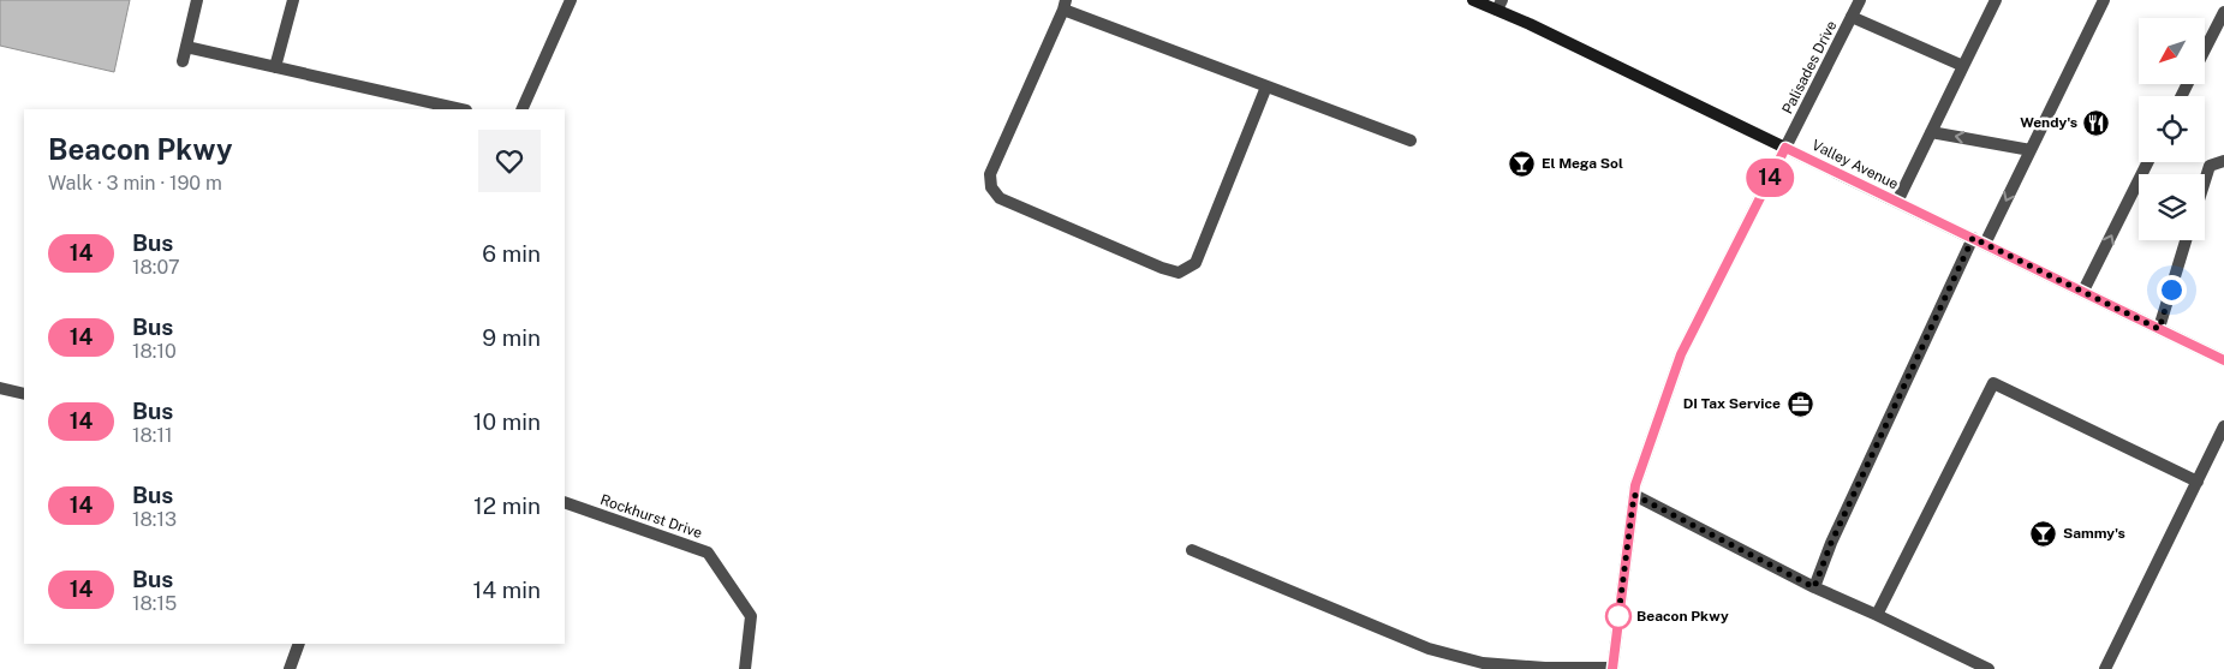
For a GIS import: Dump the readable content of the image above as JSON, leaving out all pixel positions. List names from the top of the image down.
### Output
{
  "streets": {
    "main road": ["Valley Avenue"],
    "street": ["Palisades Drive", "Rockhurst Drive"]
  },
  "crossings": [
    ["Palisades Drive", "Valley Avenue"]
  ],
  "places": {
    "restaurant": ["Wendy's"],
    "bar": ["El Mega Sol", "Sammy's"],
    "office": ["DI Tax Service"],
    "other": ["Beacon Pkwy"]
  },
  "lines": ["bus line 14"],
  "north": "bottom left",
  "page": {
    "on_map": "14",
    "heading": ["Beacon Pkwy", "Walk · 3 min · 190 m"],
    "list": [
      {
        "mark": "14",
        "name": "Bus",
        "note": "18:07",
        "value": "6 min"
      },
      {
        "mark": "14",
        "name": "Bus",
        "note": "18:10",
        "value": "9 min"
      },
      {
        "mark": "14",
        "name": "Bus",
        "note": "18:11",
        "value": "10 min"
      },
      {
        "mark": "14",
        "name": "Bus",
        "note": "18:13",
        "value": "12 min"
      },
      {
        "mark": "14",
        "name": "Bus",
        "note": "18:15",
        "value": "14 min"
      }
    ]
  }
}
